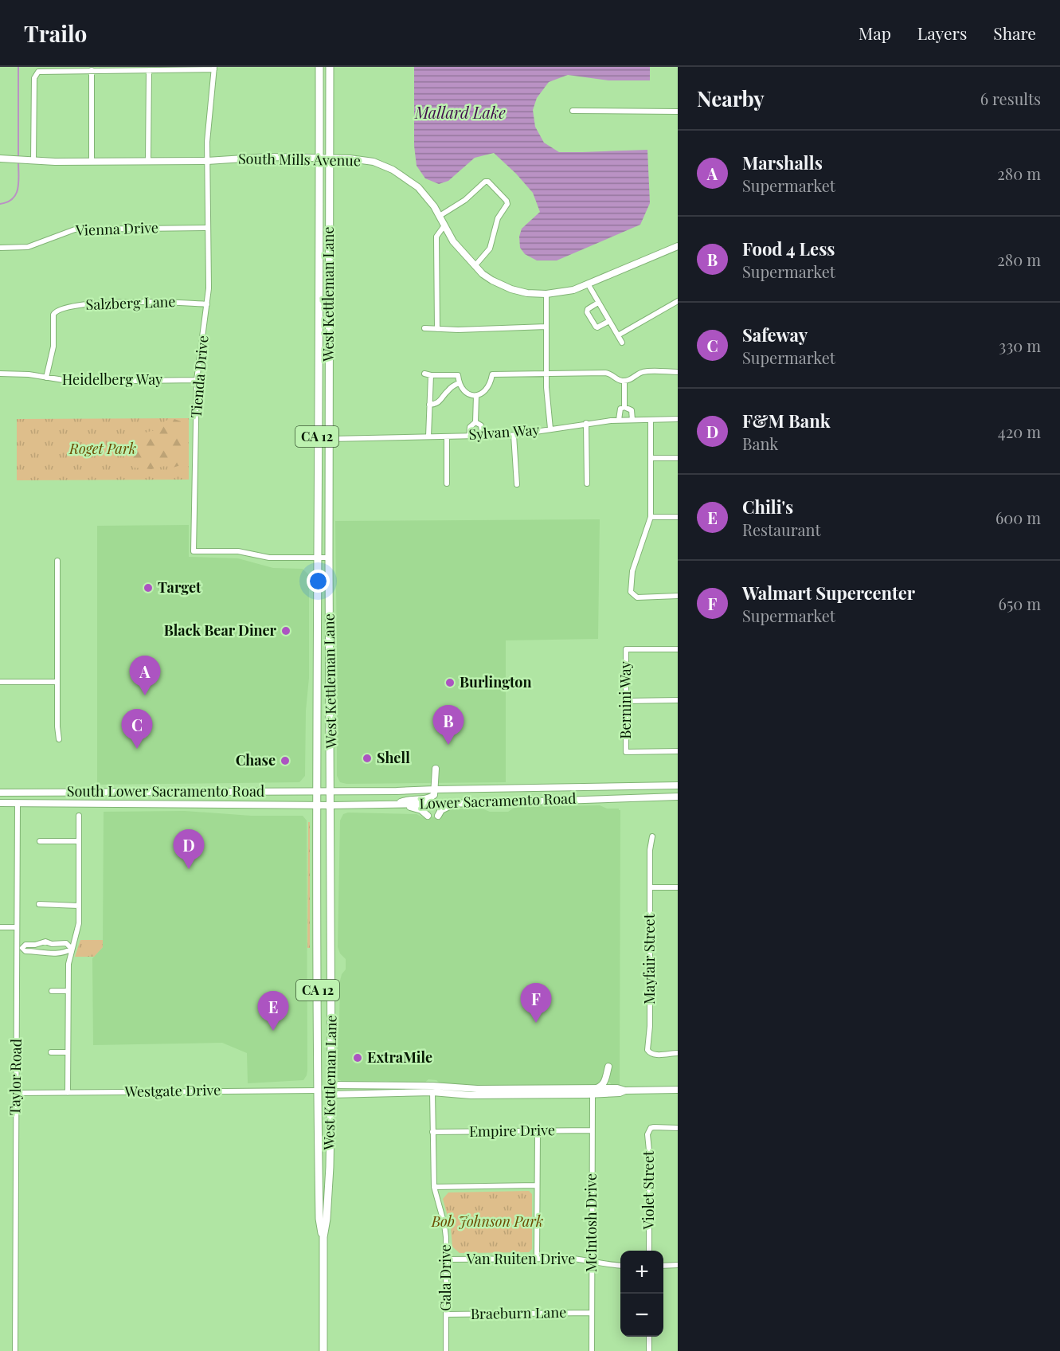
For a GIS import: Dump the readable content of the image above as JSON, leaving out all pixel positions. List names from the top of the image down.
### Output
{
  "streets": {
    "main road": [
      "South Mills Avenue",
      "West Kettleman Lane",
      "CA 12",
      "South Lower Sacramento Road",
      "Lower Sacramento Road",
      "Westgate Drive"
    ],
    "street": [
      "Vienna Drive",
      "Salzberg Lane",
      "Tienda Drive",
      "Heidelberg Way",
      "Sylvan Way",
      "Bernini Way",
      "Mayfair Street",
      "Taylor Road",
      "Empire Drive",
      "Violet Street",
      "McIntosh Drive",
      "Van Ruiten Drive",
      "Gala Drive",
      "Braeburn Lane"
    ]
  },
  "crossings": [
    ["South Mills Avenue", "West Kettleman Lane"],
    ["South Mills Avenue", "Tienda Drive"],
    ["Vienna Drive", "Tienda Drive"],
    ["West Kettleman Lane", "Tienda Drive"],
    ["West Kettleman Lane", "Sylvan Way"],
    ["West Kettleman Lane", "South Lower Sacramento Road"],
    ["West Kettleman Lane", "Lower Sacramento Road"],
    ["West Kettleman Lane", "Westgate Drive"],
    ["Salzberg Lane", "Tienda Drive"],
    ["Salzberg Lane", "Heidelberg Way"],
    ["Tienda Drive", "Heidelberg Way"],
    ["South Lower Sacramento Road", "Lower Sacramento Road"],
    ["South Lower Sacramento Road", "Taylor Road"],
    ["Taylor Road", "Westgate Drive"],
    ["Westgate Drive", "McIntosh Drive"],
    ["Westgate Drive", "Gala Drive"],
    ["Empire Drive", "McIntosh Drive"],
    ["Empire Drive", "Gala Drive"],
    ["McIntosh Drive", "Van Ruiten Drive"],
    ["McIntosh Drive", "Braeburn Lane"],
    ["Van Ruiten Drive", "Gala Drive"],
    ["Gala Drive", "Braeburn Lane"]
  ],
  "water": ["Mallard Lake"],
  "parks": ["Roget Park", "Bob Johnson Park"],
  "places": [
    "Target",
    "Black Bear Diner",
    "Burlington",
    "Shell",
    "Chase",
    "ExtraMile"
  ],
  "page": {
    "header": "Trailo",
    "nav": ["Map", "Layers", "Share"],
    "heading": ["Nearby", "6 results"],
    "list": [
      {
        "mark": "A",
        "name": "Marshalls",
        "note": "Supermarket",
        "value": "280 m"
      },
      {
        "mark": "B",
        "name": "Food 4 Less",
        "note": "Supermarket",
        "value": "280 m"
      },
      {
        "mark": "C",
        "name": "Safeway",
        "note": "Supermarket",
        "value": "330 m"
      },
      {
        "mark": "D",
        "name": "F&M Bank",
        "note": "Bank",
        "value": "420 m"
      },
      {
        "mark": "E",
        "name": "Chili's",
        "note": "Restaurant",
        "value": "600 m"
      },
      {
        "mark": "F",
        "name": "Walmart Supercenter",
        "note": "Supermarket",
        "value": "650 m"
      }
    ],
    "pins": [
      "A",
      "B",
      "C",
      "D",
      "F",
      "E"
    ],
    "map_buttons": ["+", "−"]
  }
}
